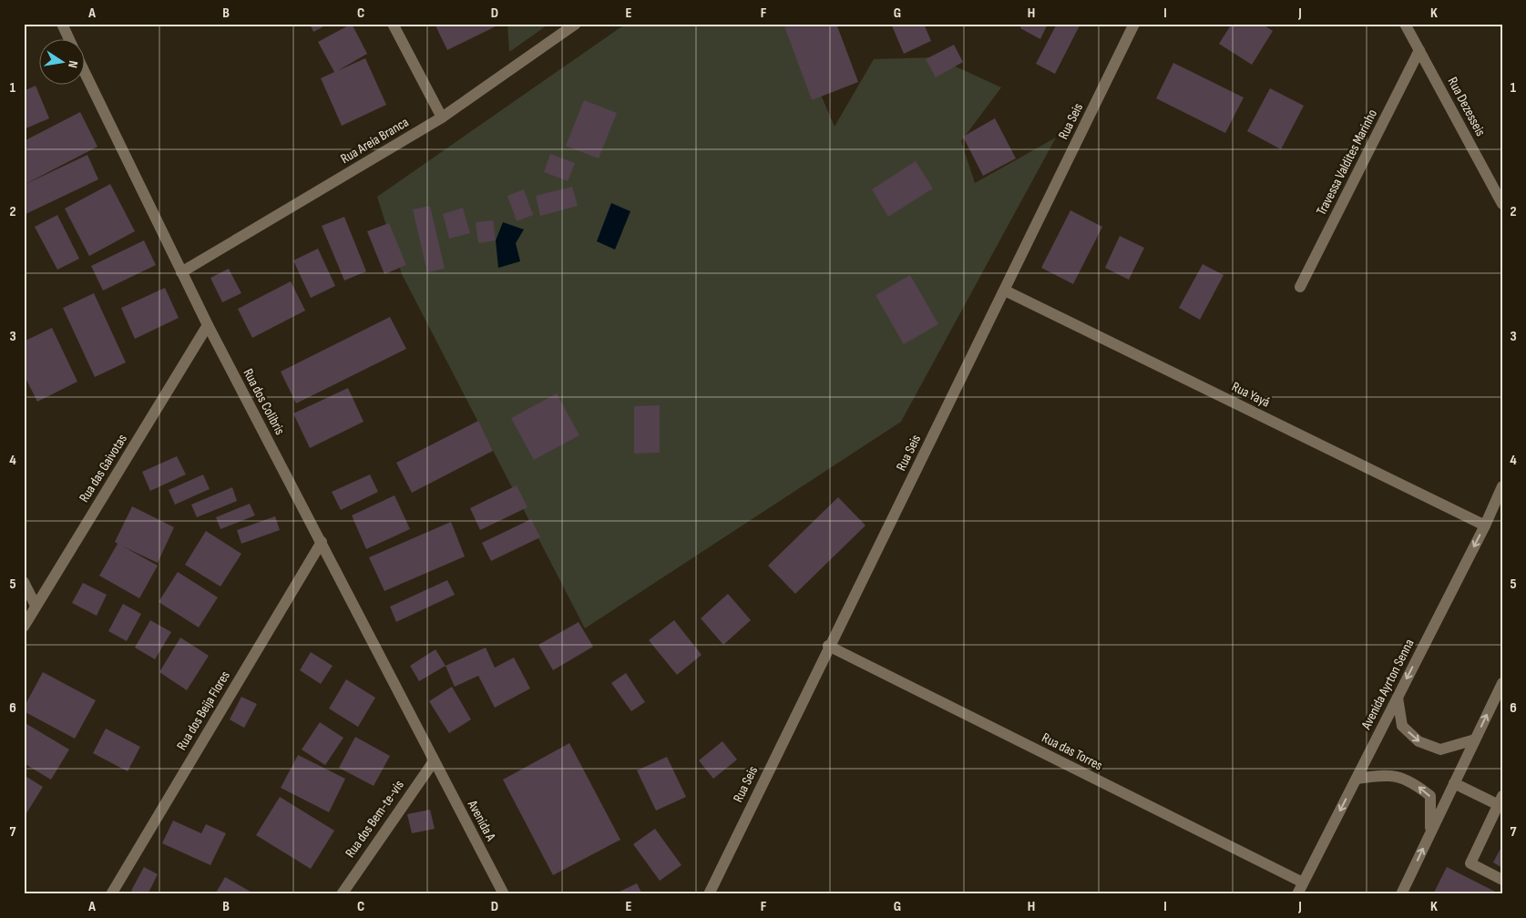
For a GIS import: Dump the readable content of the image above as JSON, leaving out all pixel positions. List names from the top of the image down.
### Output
{
  "streets": {
    "street": [
      "Rua Dezesseis",
      "Rua Seis",
      "Rua Areia Branca",
      "Travessa Valdites Marinho",
      "Rua Yayá",
      "Rua dos Colibris",
      "Rua das Gaivotas",
      "Avenida Ayrton Senna",
      "Rua dos Beija Flores",
      "Rua das Torres",
      "Rua dos Bem-te-vis",
      "Avenida A"
    ]
  },
  "crossings": [
    ["Rua Dezesseis", "Travessa Valdites Marinho"],
    ["Rua Seis", "Rua Yayá"],
    ["Rua Seis", "Rua das Torres"],
    ["Rua Areia Branca", "Rua dos Colibris"],
    ["Rua Yayá", "Avenida Ayrton Senna"],
    ["Rua dos Colibris", "Rua das Gaivotas"],
    ["Rua dos Colibris", "Rua dos Beija Flores"],
    ["Rua dos Colibris", "Rua dos Bem-te-vis"],
    ["Rua dos Colibris", "Avenida A"],
    ["Avenida Ayrton Senna", "Rua das Torres"],
    ["Rua dos Bem-te-vis", "Avenida A"]
  ],
  "north": "right",
  "grid": {
    "columns": [
      "A",
      "B",
      "C",
      "D",
      "E",
      "F",
      "G",
      "H",
      "I",
      "J",
      "K"
    ],
    "rows": [
      "1",
      "2",
      "3",
      "4",
      "5",
      "6",
      "7"
    ]
  }
}
